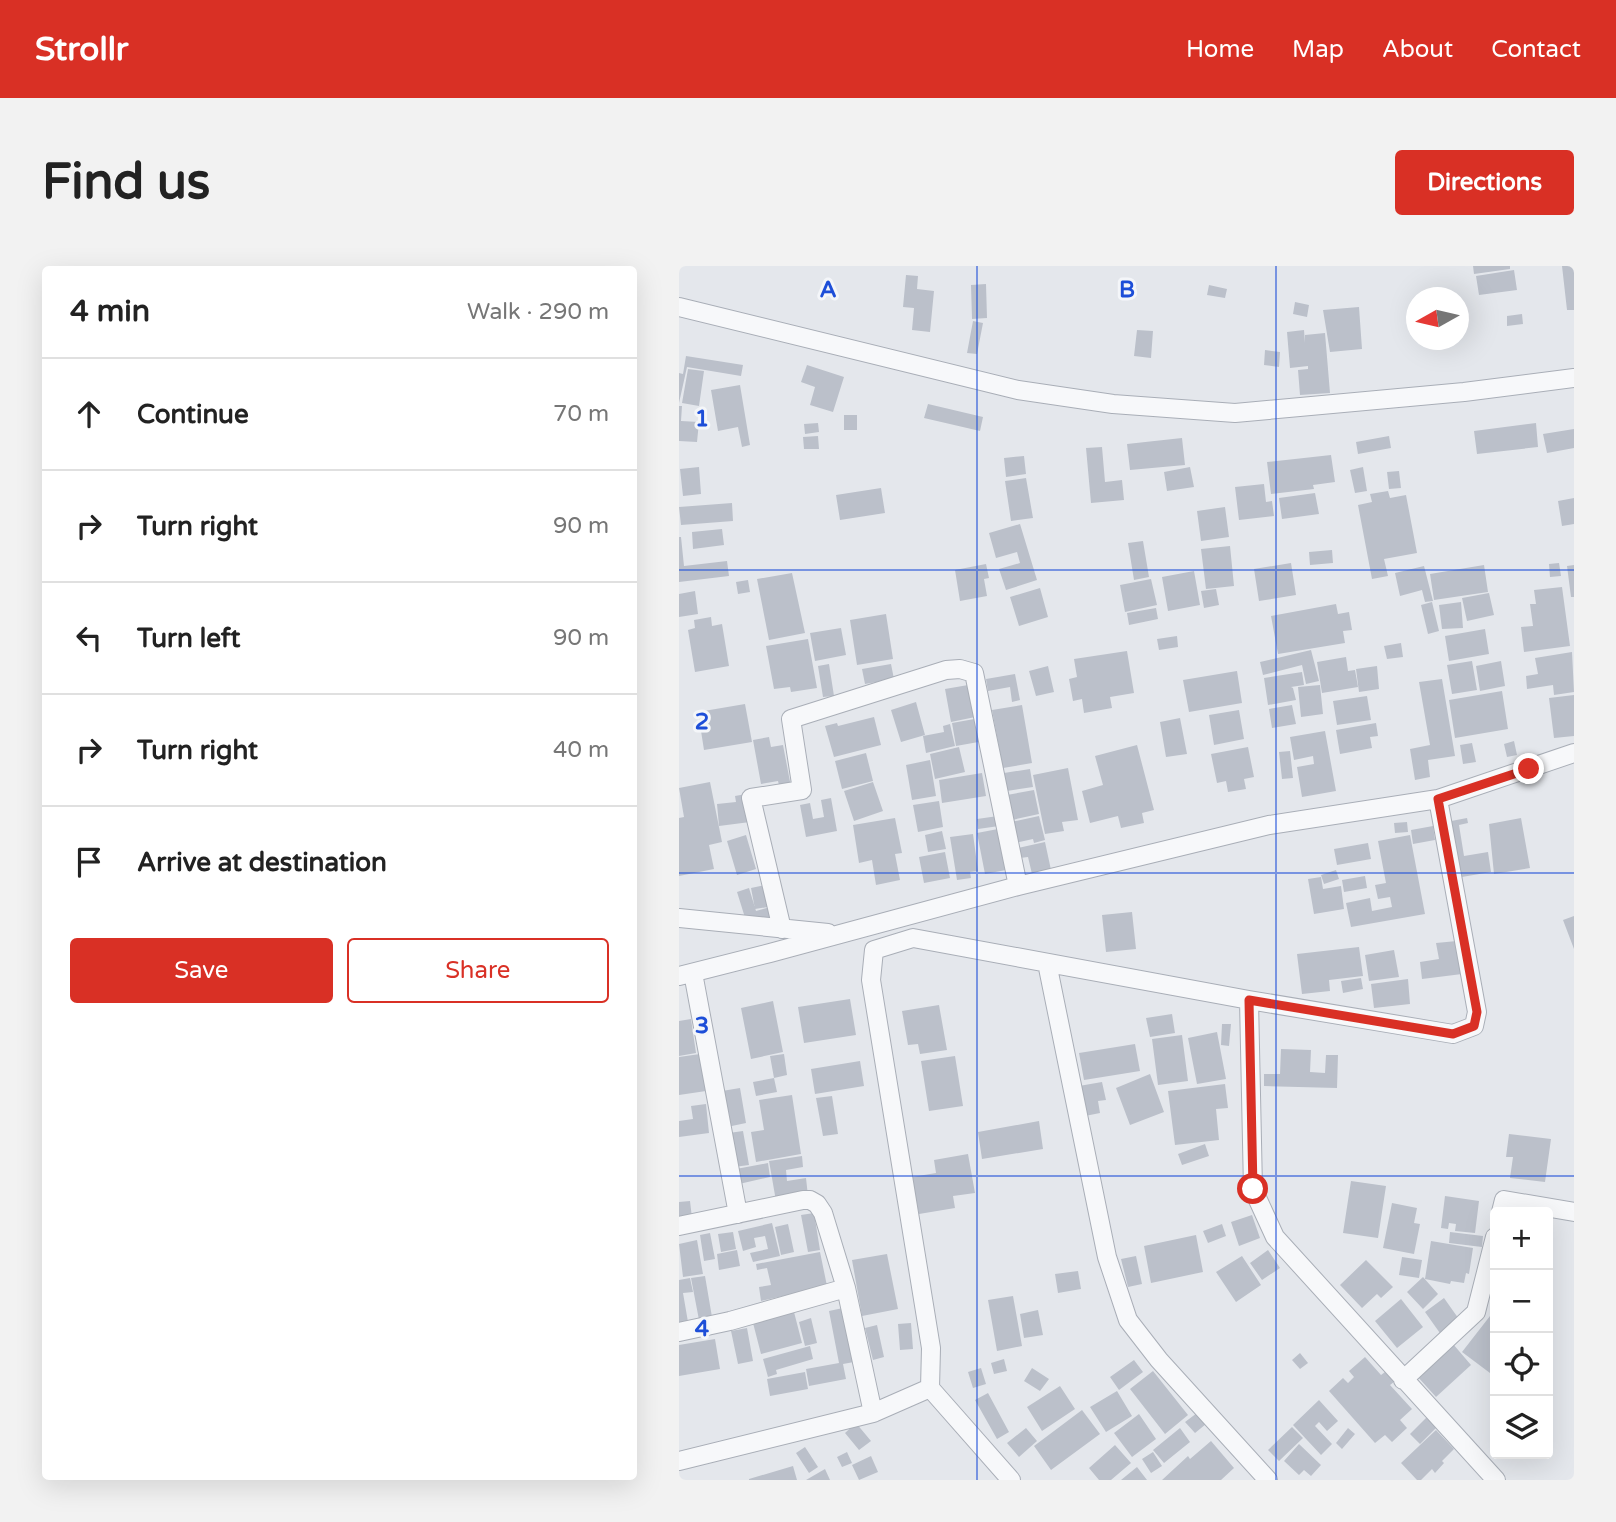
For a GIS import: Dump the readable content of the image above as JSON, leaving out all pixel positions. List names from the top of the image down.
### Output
{
  "north": "left",
  "page": {
    "header": "Strollr",
    "nav": [
      "Home",
      "Map",
      "About",
      "Contact"
    ],
    "buttons": [
      "Directions",
      ["Save", "Share"]
    ],
    "title": "Find us",
    "heading": ["4 min", "Walk · 290 m"],
    "list": [
      ["Continue", "70 m"],
      ["Turn right", "90 m"],
      ["Turn left", "90 m"],
      ["Turn right", "40 m"],
      "Arrive at destination"
    ],
    "map_buttons": ["+", "−"]
  },
  "grid": {
    "columns": ["A", "B"],
    "rows": [
      "1",
      "2",
      "3",
      "4"
    ]
  }
}
